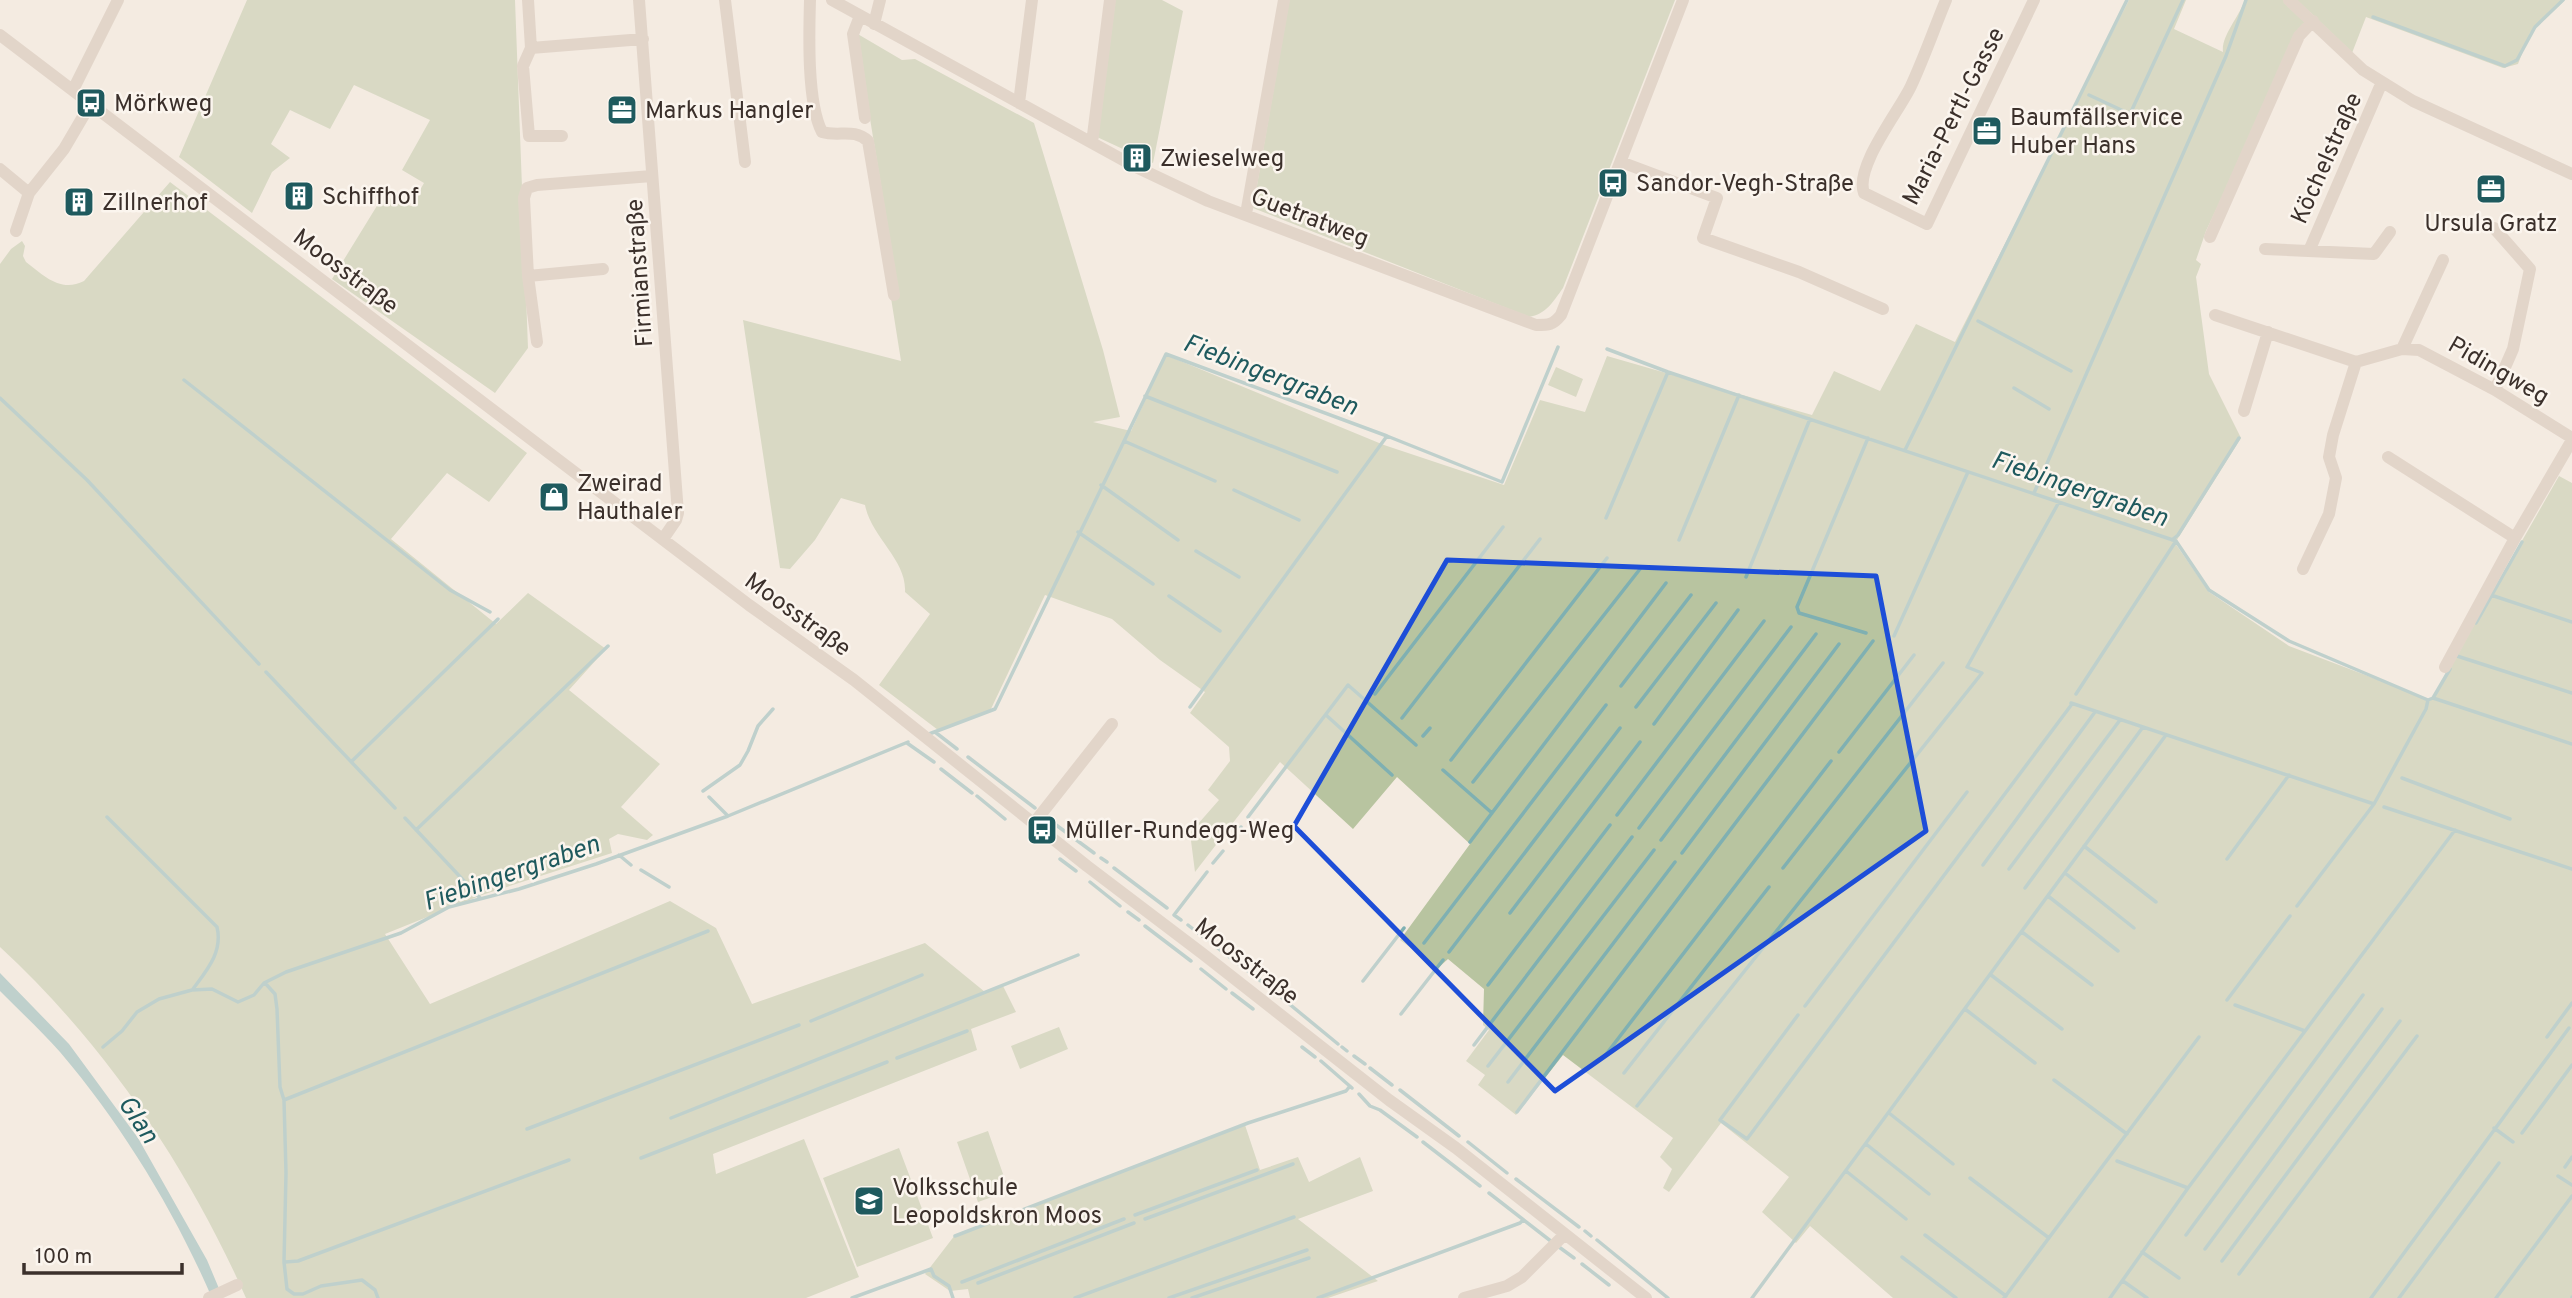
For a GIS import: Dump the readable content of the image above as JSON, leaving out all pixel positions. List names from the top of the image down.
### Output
{
  "streets": {
    "street": [
      "Maria-Pertl-Gasse",
      "Köchelstraße",
      "Guetratweg",
      "Moosstraße",
      "Firmianstraße",
      "Pidingweg"
    ]
  },
  "crossings": [
    ["Moosstraße", "Firmianstraße"]
  ],
  "water": ["Fiebingergraben", "Glan"],
  "places": {
    "bus stop": ["Mörkweg", "Sandor-Vegh-Straße", "Müller-Rundegg-Weg"],
    "office": ["Markus Hangler", "Baumfällservice Huber Hans", "Ursula Gratz"],
    "building": ["Zwieselweg", "Schiffhof", "Zillnerhof"],
    "shop": ["Zweirad Hauthaler"],
    "school or university": ["Volksschule Leopoldskron Moos"]
  },
  "scale_bar": "100 m"
}
